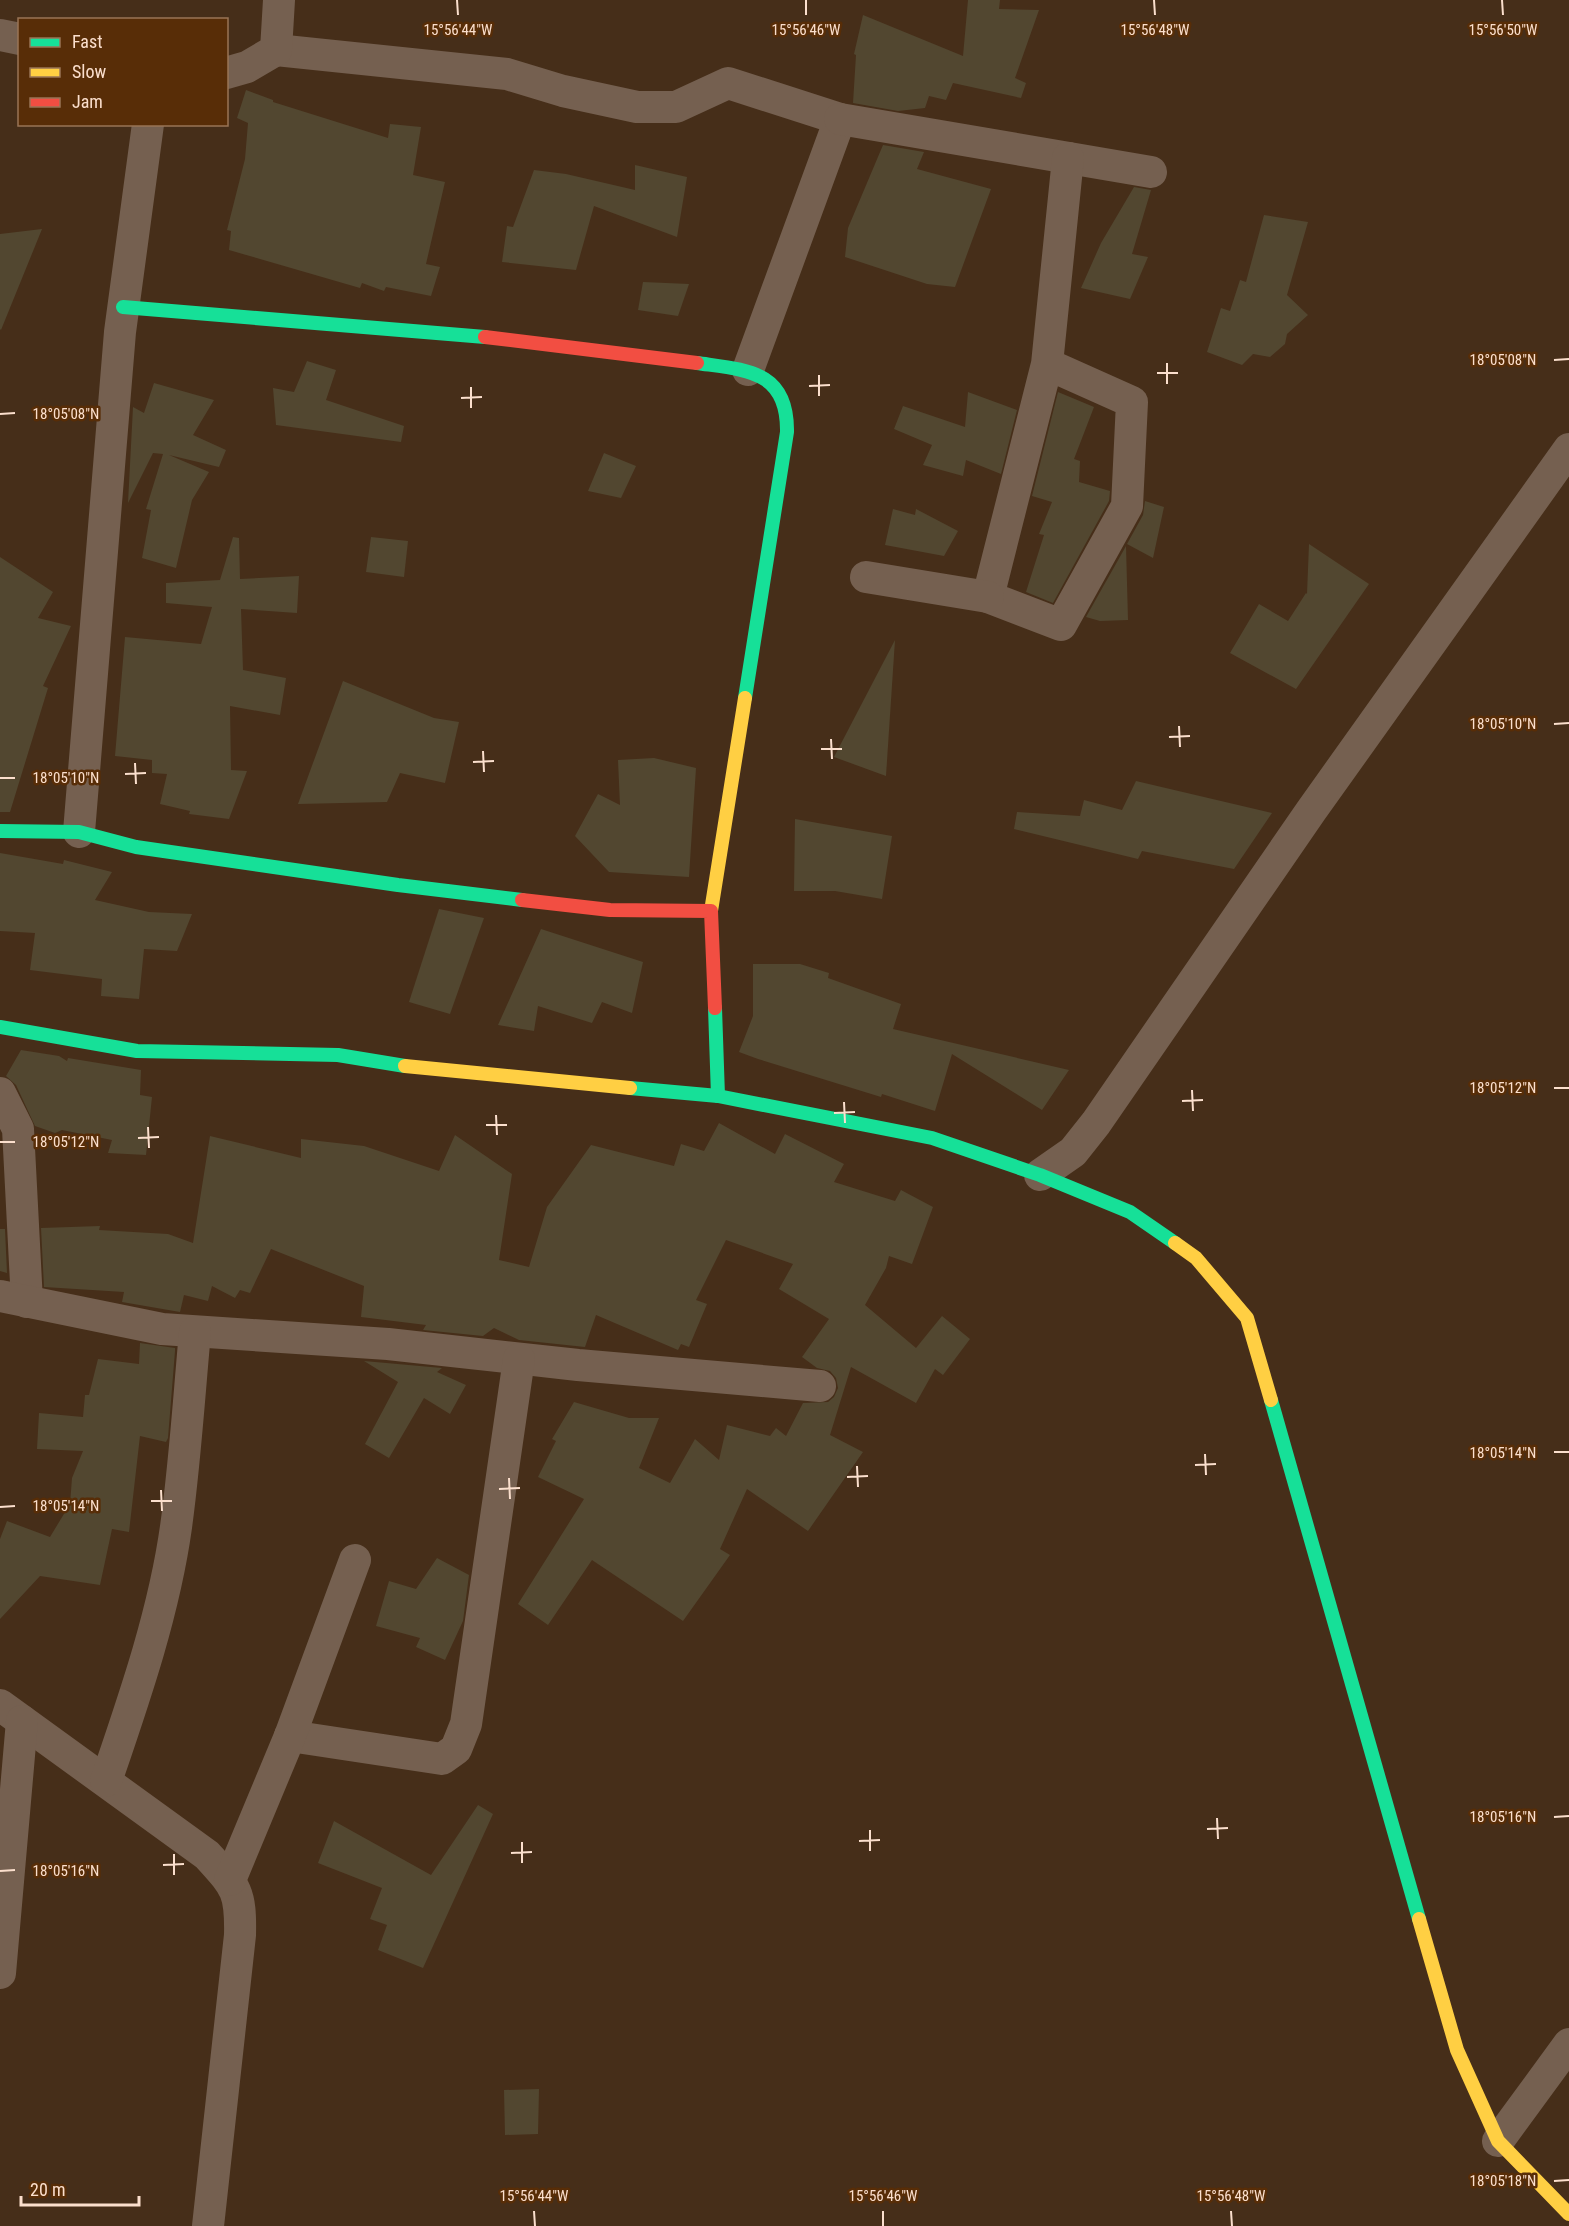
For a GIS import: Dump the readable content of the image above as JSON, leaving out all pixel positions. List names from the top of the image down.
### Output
{
  "legend": ["Fast", "Slow", "Jam"],
  "scale_bar": "20 m",
  "coordinates": [
    "15°56'44\"W",
    "15°56'46\"W",
    "15°56'48\"W",
    "15°56'50\"W",
    "18°05'08\"N",
    "18°05'10\"N",
    "18°05'12\"N",
    "18°05'14\"N",
    "18°05'16\"N",
    "18°05'18\"N"
  ]
}
